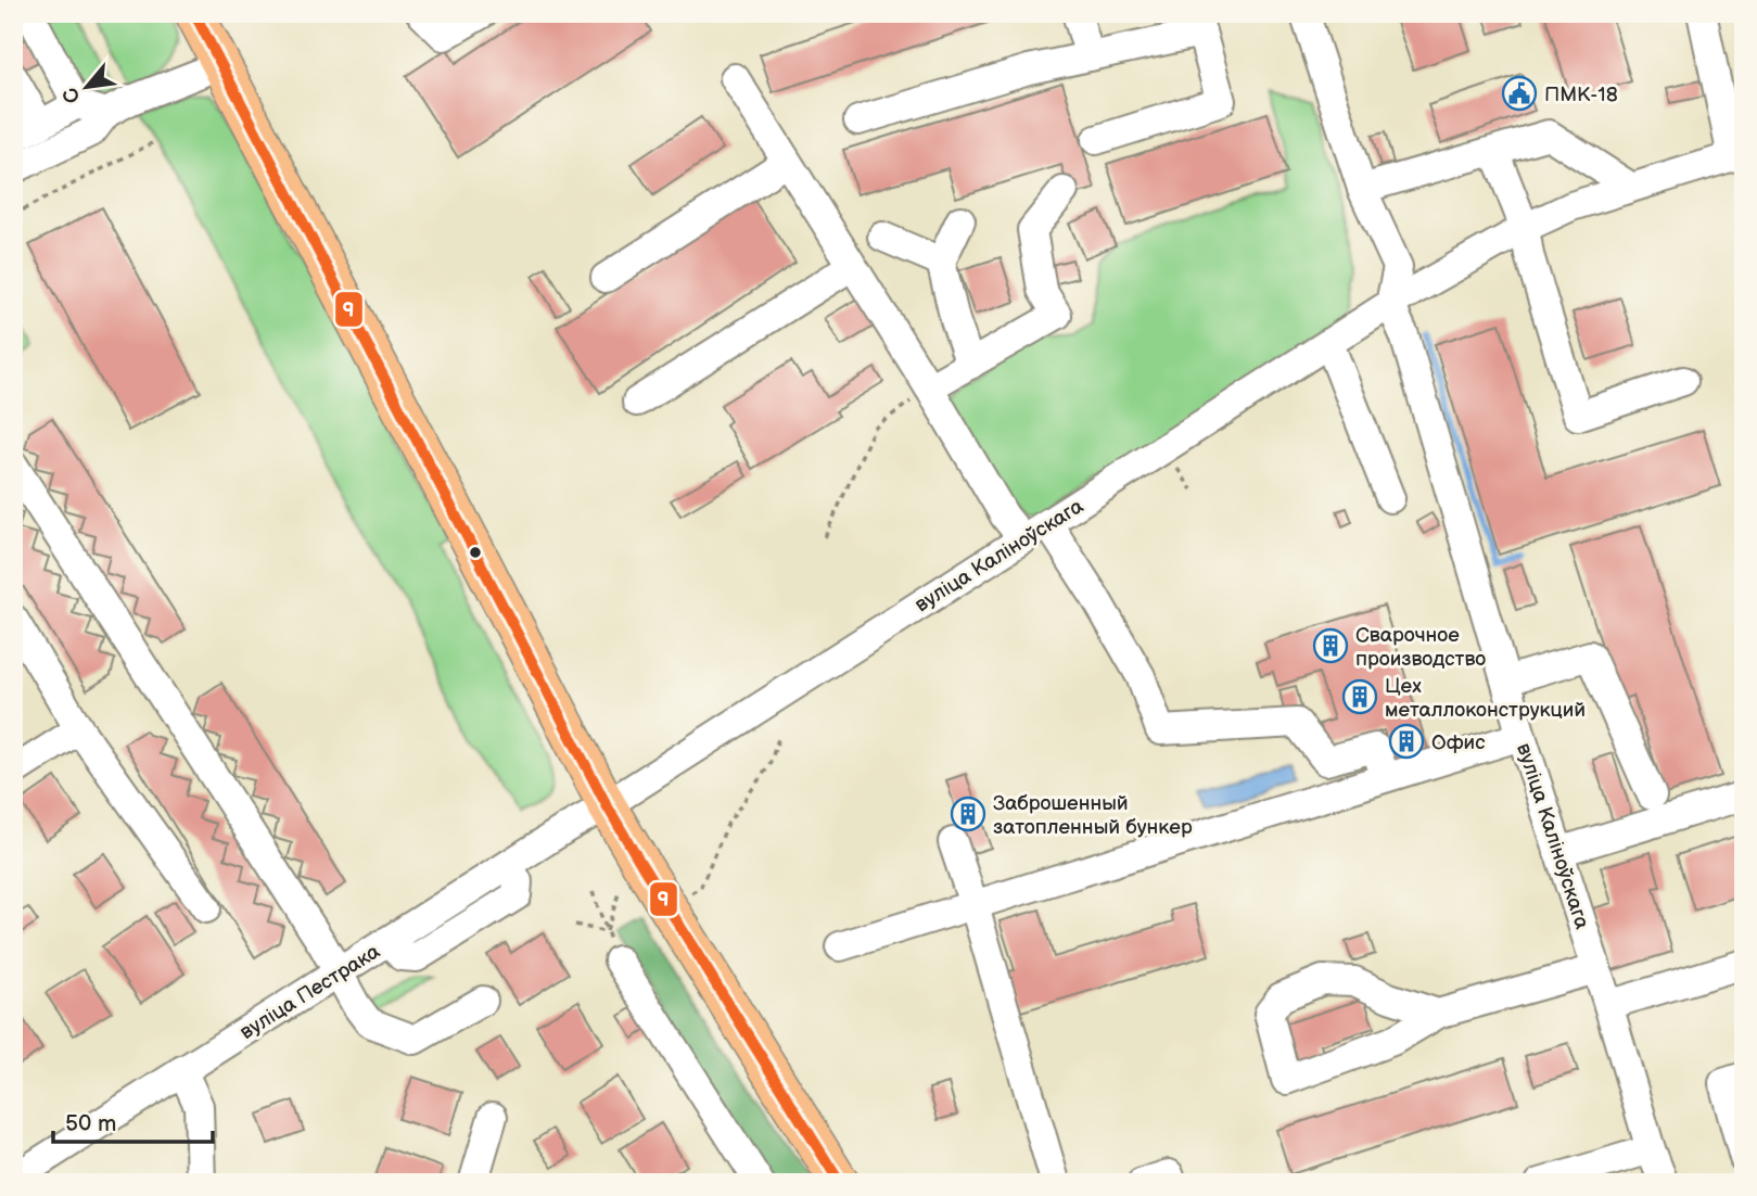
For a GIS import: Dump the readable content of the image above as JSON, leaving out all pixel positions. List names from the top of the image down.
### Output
{
  "streets": {
    "street": ["вуліца Каліноўскага", "вуліца Пестрака"]
  },
  "crossings": [
    ["вуліца Каліноўскага", "вуліца Пестрака"]
  ],
  "places": {
    "public building": ["ПМК-18"],
    "building": [
      "Сварочное производство",
      "Цех металлоконструкций",
      "Офис",
      "Заброшенный затопленный бункер"
    ]
  },
  "lines": ["transit line 9"],
  "scale_bar": "50 m",
  "north": "bottom left"
}
